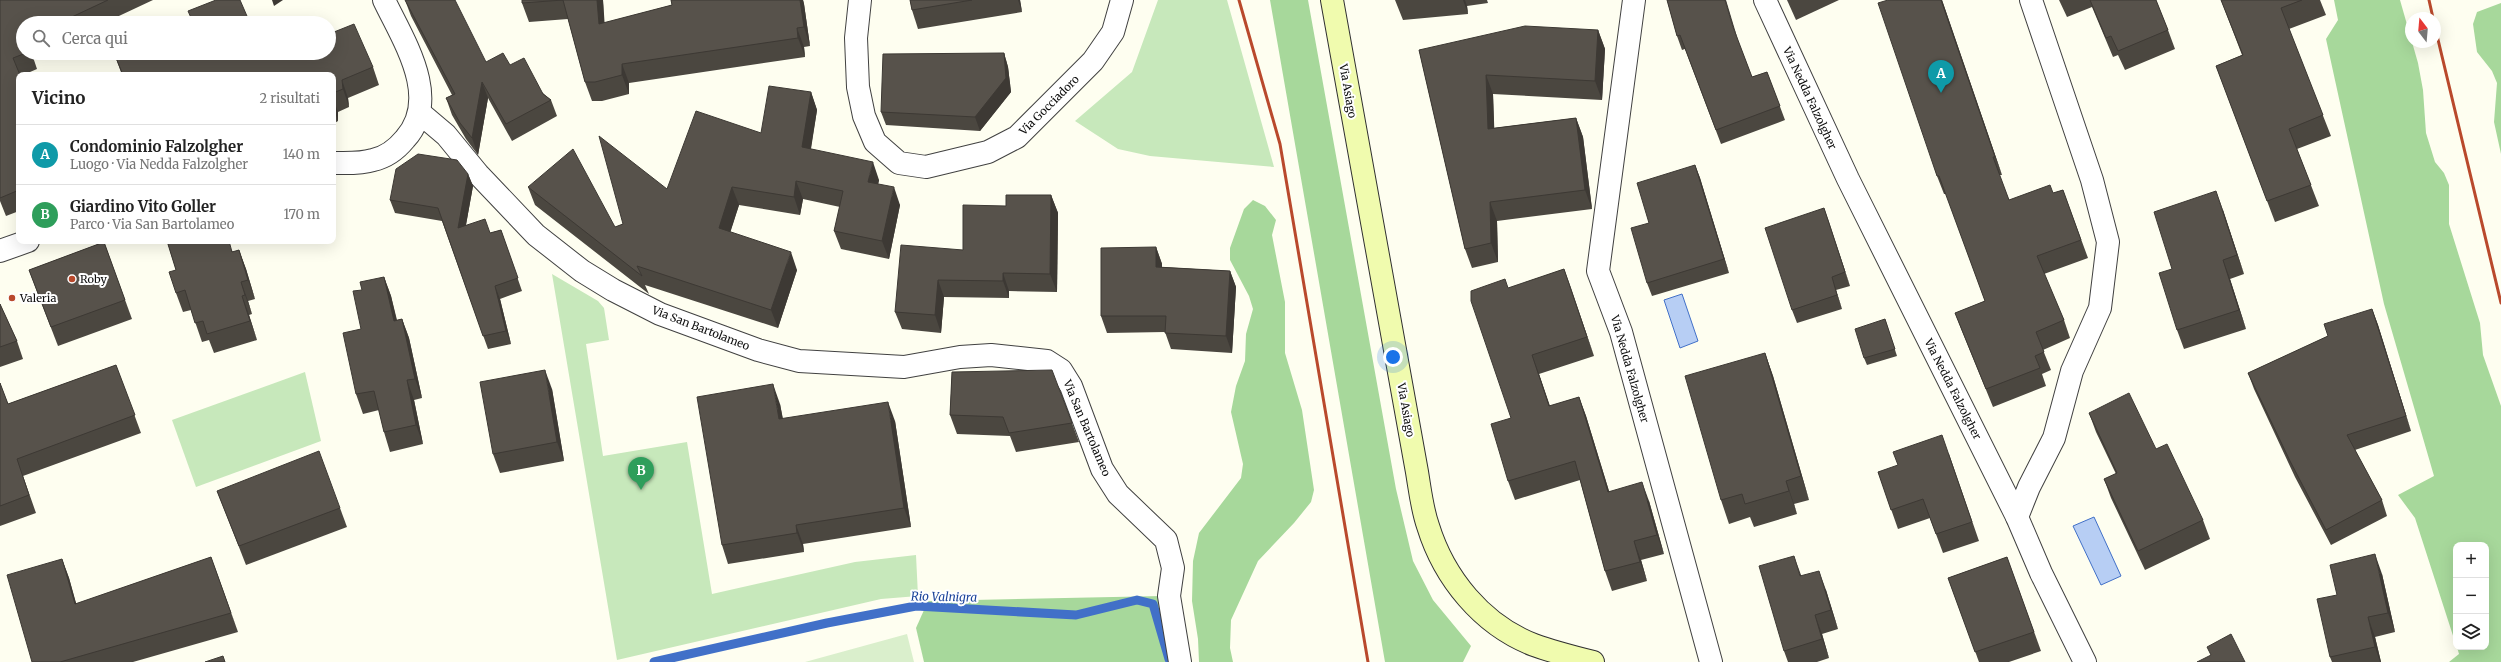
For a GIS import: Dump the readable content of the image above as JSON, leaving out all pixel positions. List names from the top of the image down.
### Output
{
  "streets": {
    "main road": ["Via Asiago"],
    "street": ["Via Nedda Falzolgher", "Via Gocciadoro", "Via San Bartolameo"]
  },
  "water": ["Rio Valnigra"],
  "places": ["Roby", "Valeria"],
  "north": "top",
  "page": {
    "search": "Cerca qui",
    "pins": ["A", "B"],
    "heading": ["Vicino", "2 risultati"],
    "list": [
      {
        "mark": "A",
        "name": "Condominio Falzolgher",
        "note": "Luogo · Via Nedda Falzolgher",
        "value": "140 m"
      },
      {
        "mark": "B",
        "name": "Giardino Vito Goller",
        "note": "Parco · Via San Bartolameo",
        "value": "170 m"
      }
    ],
    "map_buttons": ["+", "−"]
  }
}
